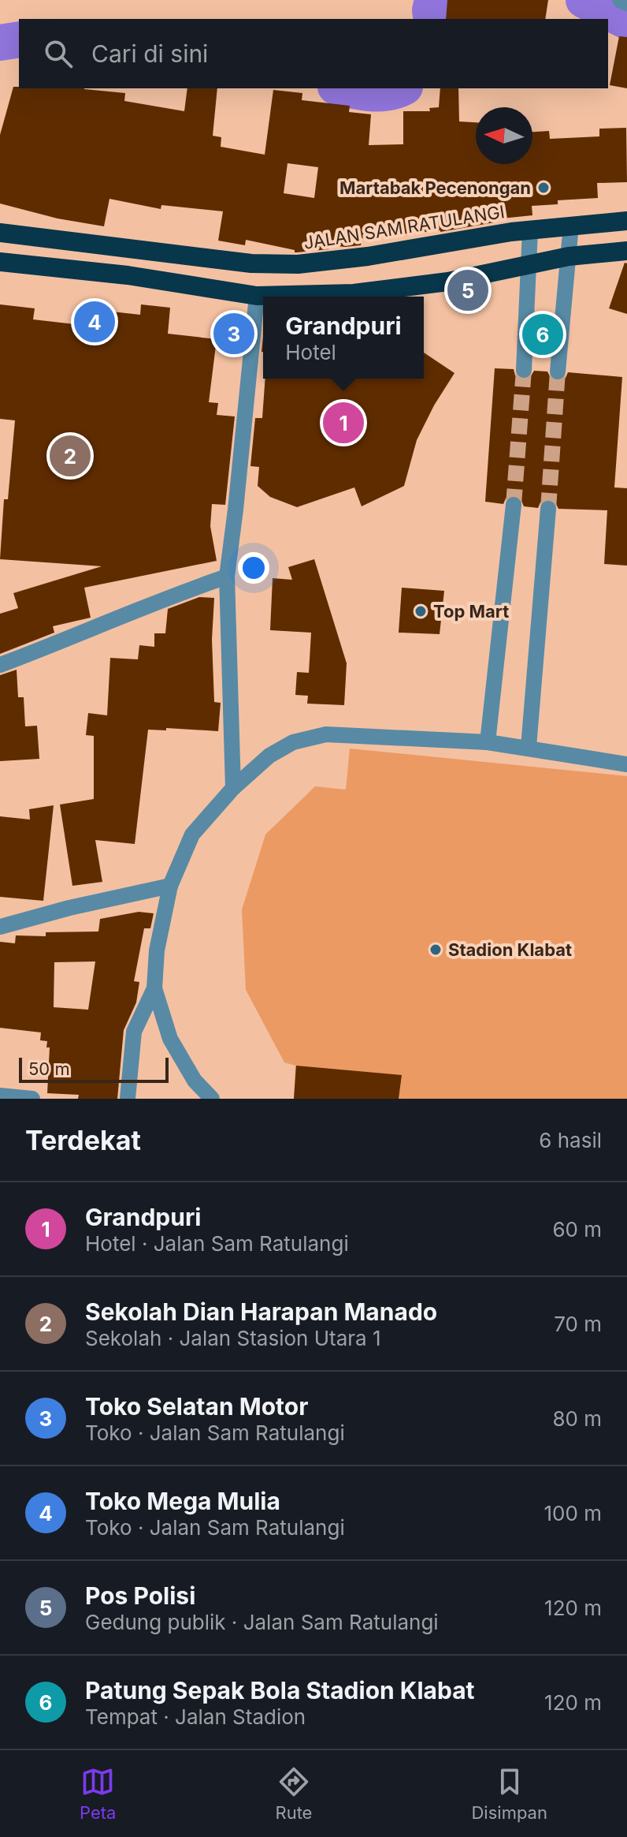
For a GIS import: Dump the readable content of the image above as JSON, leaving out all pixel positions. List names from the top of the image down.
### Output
{
  "streets": {
    "highway": ["JALAN SAM RATULANGI"]
  },
  "places": ["Martabak Pecenongan", "Top Mart", "Stadion Klabat"],
  "scale_bar": "50 m",
  "north": "left",
  "page": {
    "search": "Cari di sini",
    "pins": [
      "5",
      "4",
      "3",
      "6",
      "1",
      "2"
    ],
    "popup": ["Grandpuri", "Hotel"],
    "scale": "50 m",
    "heading": ["Terdekat", "6 hasil"],
    "list": [
      {
        "mark": "1",
        "name": "Grandpuri",
        "note": "Hotel · Jalan Sam Ratulangi",
        "value": "60 m"
      },
      {
        "mark": "2",
        "name": "Sekolah Dian Harapan Manado",
        "note": "Sekolah · Jalan Stasion Utara 1",
        "value": "70 m"
      },
      {
        "mark": "3",
        "name": "Toko Selatan Motor",
        "note": "Toko · Jalan Sam Ratulangi",
        "value": "80 m"
      },
      {
        "mark": "4",
        "name": "Toko Mega Mulia",
        "note": "Toko · Jalan Sam Ratulangi",
        "value": "100 m"
      },
      {
        "mark": "5",
        "name": "Pos Polisi",
        "note": "Gedung publik · Jalan Sam Ratulangi",
        "value": "120 m"
      },
      {
        "mark": "6",
        "name": "Patung Sepak Bola Stadion Klabat",
        "note": "Tempat · Jalan Stadion",
        "value": "120 m"
      }
    ],
    "nav": ["Peta", "Rute", "Disimpan"]
  }
}
